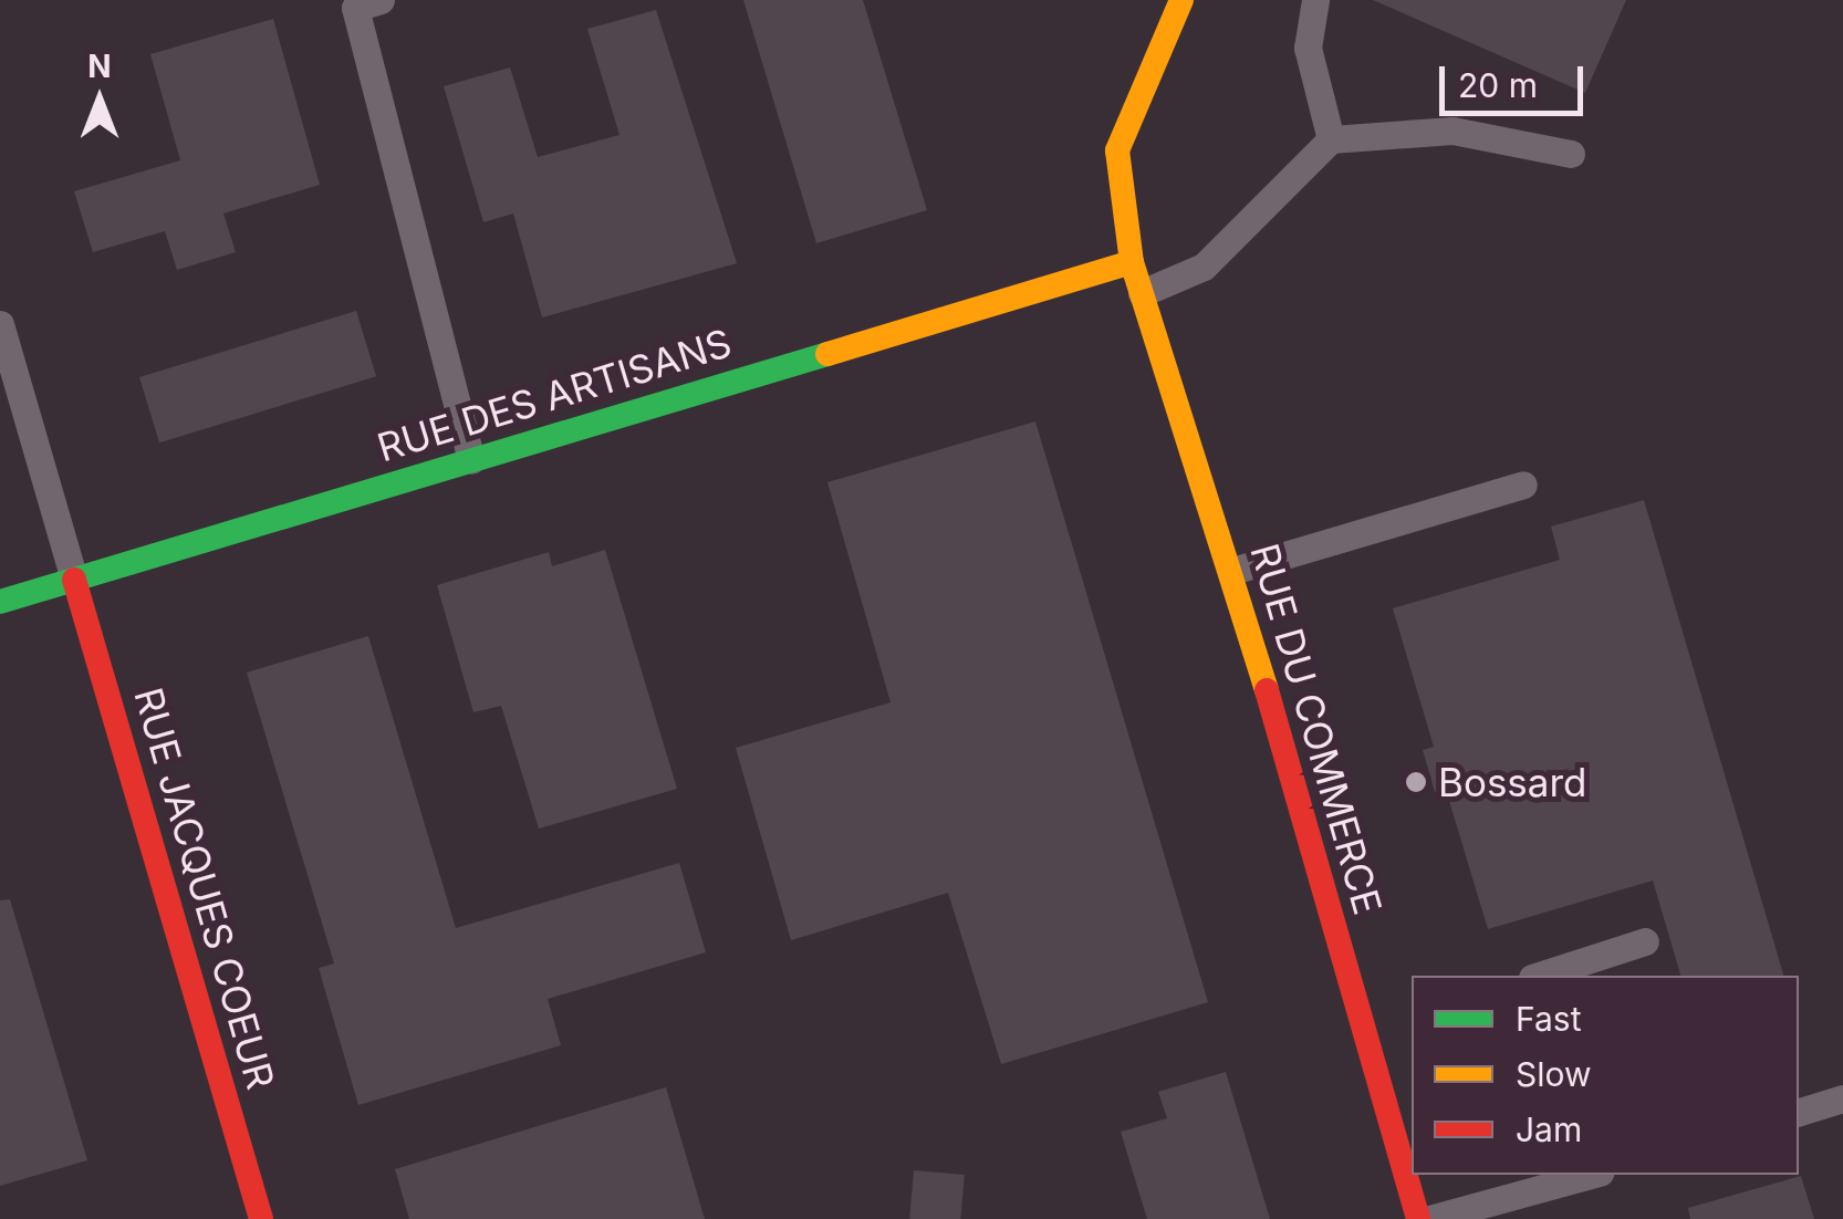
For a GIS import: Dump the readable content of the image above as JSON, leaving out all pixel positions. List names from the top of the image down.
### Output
{
  "streets": {
    "street": ["RUE DES ARTISANS", "RUE DU COMMERCE", "RUE JACQUES COEUR"]
  },
  "crossings": [
    ["RUE DES ARTISANS", "RUE DU COMMERCE"],
    ["RUE DES ARTISANS", "RUE JACQUES COEUR"]
  ],
  "places": ["Bossard"],
  "legend": ["Fast", "Slow", "Jam"],
  "scale_bar": "20 m",
  "north": "top"
}
